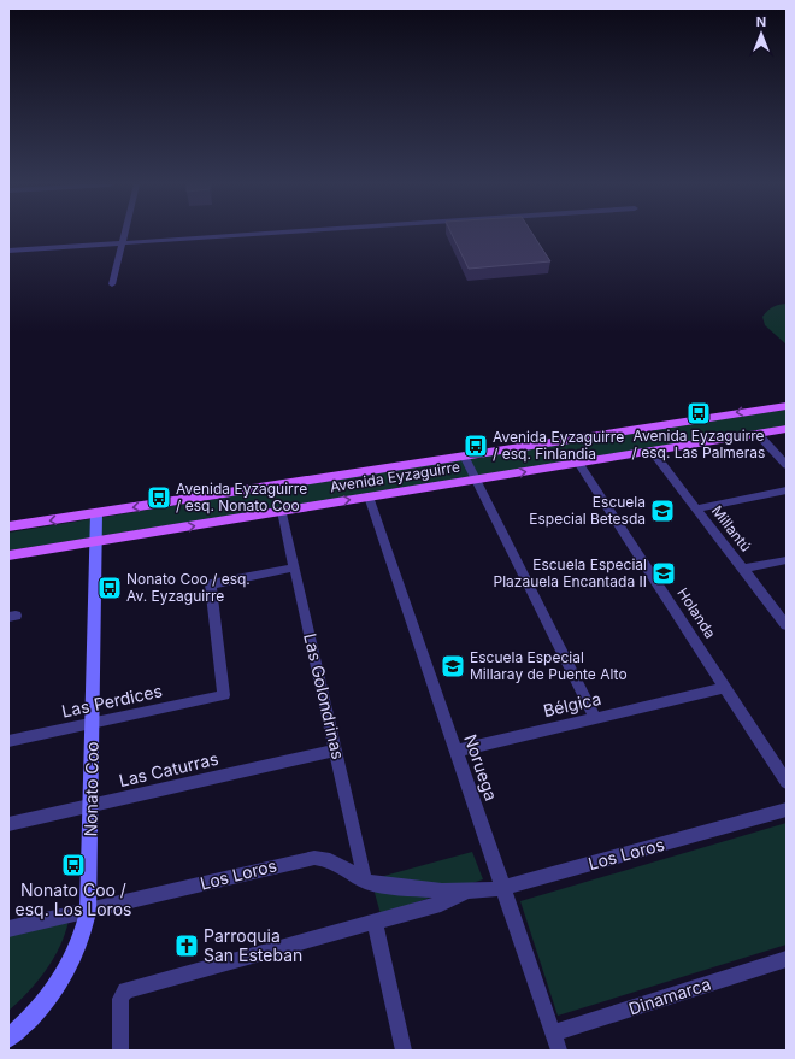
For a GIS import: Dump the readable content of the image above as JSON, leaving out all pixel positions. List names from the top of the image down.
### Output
{
  "streets": {
    "main road": ["Avenida Eyzaguirre"],
    "street": [
      "Millantú",
      "Holanda",
      "Las Golondrinas",
      "Las Perdices",
      "Bélgica",
      "Noruega",
      "Las Caturras",
      "Nonato Coo",
      "Los Loros",
      "Dinamarca"
    ]
  },
  "crossings": [
    ["Avenida Eyzaguirre", "Millantú"],
    ["Avenida Eyzaguirre", "Holanda"],
    ["Avenida Eyzaguirre", "Las Golondrinas"],
    ["Avenida Eyzaguirre", "Noruega"],
    ["Avenida Eyzaguirre", "Nonato Coo"],
    ["Holanda", "Bélgica"],
    ["Las Golondrinas", "Las Perdices"],
    ["Las Golondrinas", "Las Caturras"],
    ["Las Golondrinas", "Los Loros"],
    ["Las Perdices", "Nonato Coo"],
    ["Bélgica", "Noruega"],
    ["Noruega", "Los Loros"],
    ["Noruega", "Dinamarca"],
    ["Las Caturras", "Nonato Coo"],
    ["Nonato Coo", "Los Loros"]
  ],
  "places": {
    "bus stop": [
      "Avenida Eyzaguirre / esq. Las Palmeras",
      "Avenida Eyzaguirre / esq. Finlandia",
      "Avenida Eyzaguirre / esq. Nonato Coo",
      "Nonato Coo / esq. Av. Eyzaguirre",
      "Nonato Coo / esq. Los Loros"
    ],
    "school or university": ["Escuela Especial Betesda", "Escuela Especial Plazauela Encantada II", "Escuela Especial Millaray de Puente Alto"],
    "church": ["Parroquia San Esteban"]
  },
  "north": "top"
}
